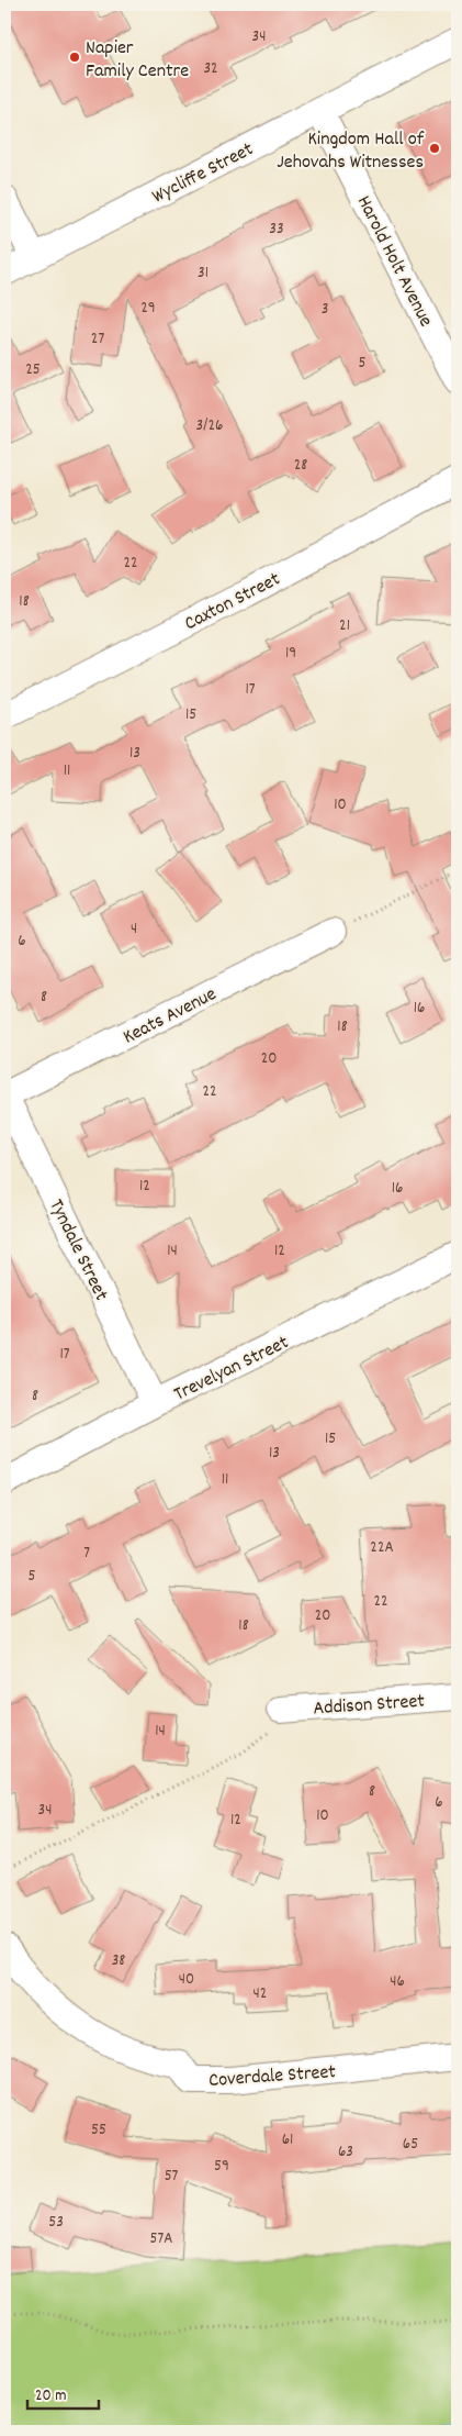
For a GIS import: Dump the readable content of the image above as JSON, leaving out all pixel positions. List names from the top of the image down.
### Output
{
  "streets": {
    "street": [
      "Wycliffe Street",
      "Harold Holt Avenue",
      "Caxton Street",
      "Keats Avenue",
      "Tyndale Street",
      "Trevelyan Street",
      "Addison Street",
      "Coverdale Street"
    ]
  },
  "crossings": [
    ["Wycliffe Street", "Harold Holt Avenue"],
    ["Keats Avenue", "Tyndale Street"],
    ["Tyndale Street", "Trevelyan Street"]
  ],
  "places": ["Napier Family Centre", "Kingdom Hall of Jehovahs Witnesses"],
  "house_numbers": [
    "34",
    "32",
    "33",
    "31",
    "29",
    "3",
    "27",
    "5",
    "25",
    "3/26",
    "28",
    "22",
    "18",
    "21",
    "19",
    "17",
    "15",
    "13",
    "11",
    "10",
    "4",
    "6",
    "8",
    "16",
    "18",
    "20",
    "22",
    "12",
    "16",
    "14",
    "12",
    "17",
    "8",
    "15",
    "13",
    "11",
    "22A",
    "7",
    "5",
    "22",
    "20",
    "18",
    "14",
    "8",
    "6",
    "34",
    "10",
    "12",
    "38",
    "40",
    "46",
    "42",
    "55",
    "61",
    "65",
    "63",
    "59",
    "57",
    "53",
    "57A"
  ],
  "scale_bar": "20 m"
}
